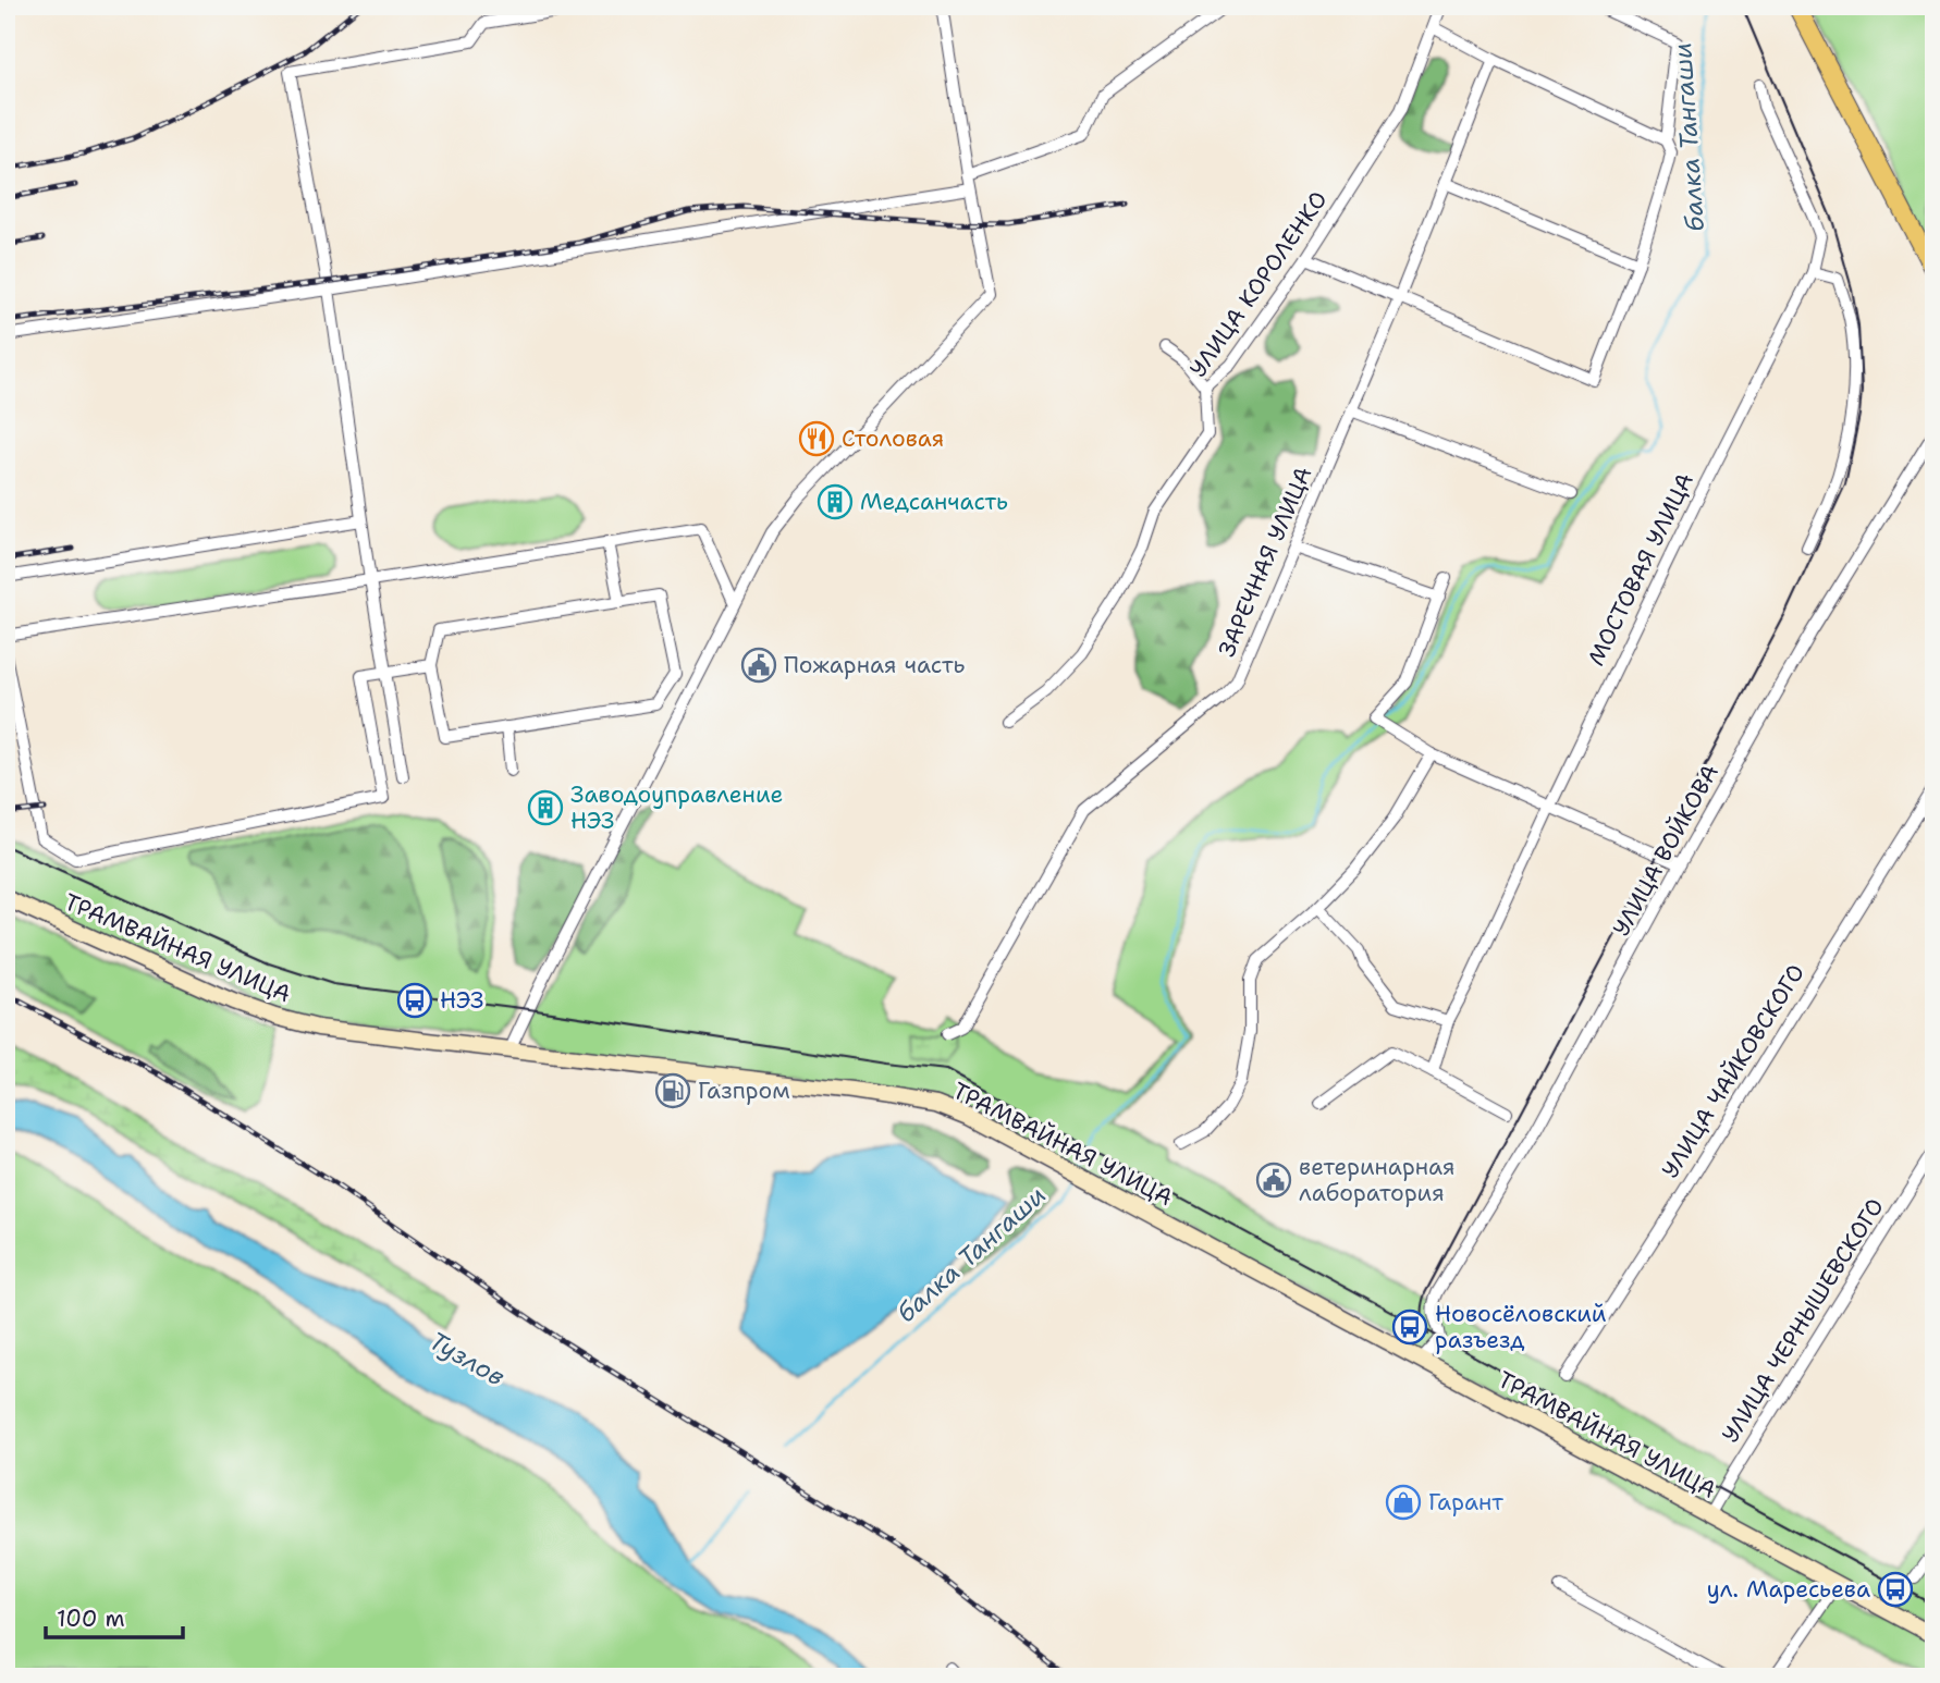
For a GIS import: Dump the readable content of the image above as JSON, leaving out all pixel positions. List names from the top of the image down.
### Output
{
  "streets": {
    "main road": ["ТРАМВАЙНАЯ УЛИЦА"],
    "street": [
      "УЛИЦА КОРОЛЕНКО",
      "ЗАРЕЧНАЯ УЛИЦА",
      "МОСТОВАЯ УЛИЦА",
      "УЛИЦА ВОЙКОВА",
      "УЛИЦА ЧАЙКОВСКОГО",
      "УЛИЦА ЧЕРНЫШЕВСКОГО"
    ]
  },
  "crossings": [
    ["УЛИЦА ВОЙКОВА", "ТРАМВАЙНАЯ УЛИЦА"],
    ["ТРАМВАЙНАЯ УЛИЦА", "УЛИЦА ЧЕРНЫШЕВСКОГО"]
  ],
  "water": ["балка Тангаши", "Тузлов"],
  "places": {
    "restaurant": ["Столовая"],
    "building": ["Медсанчасть", "Заводоуправление НЭЗ"],
    "public building": ["Пожарная часть", "ветеринарная лаборатория"],
    "bus stop": ["НЭЗ", "Новосёловский разъезд", "ул. Маресьева"],
    "fuel station": ["Газпром"],
    "shop": ["Гарант"]
  },
  "scale_bar": "100 m"
}
